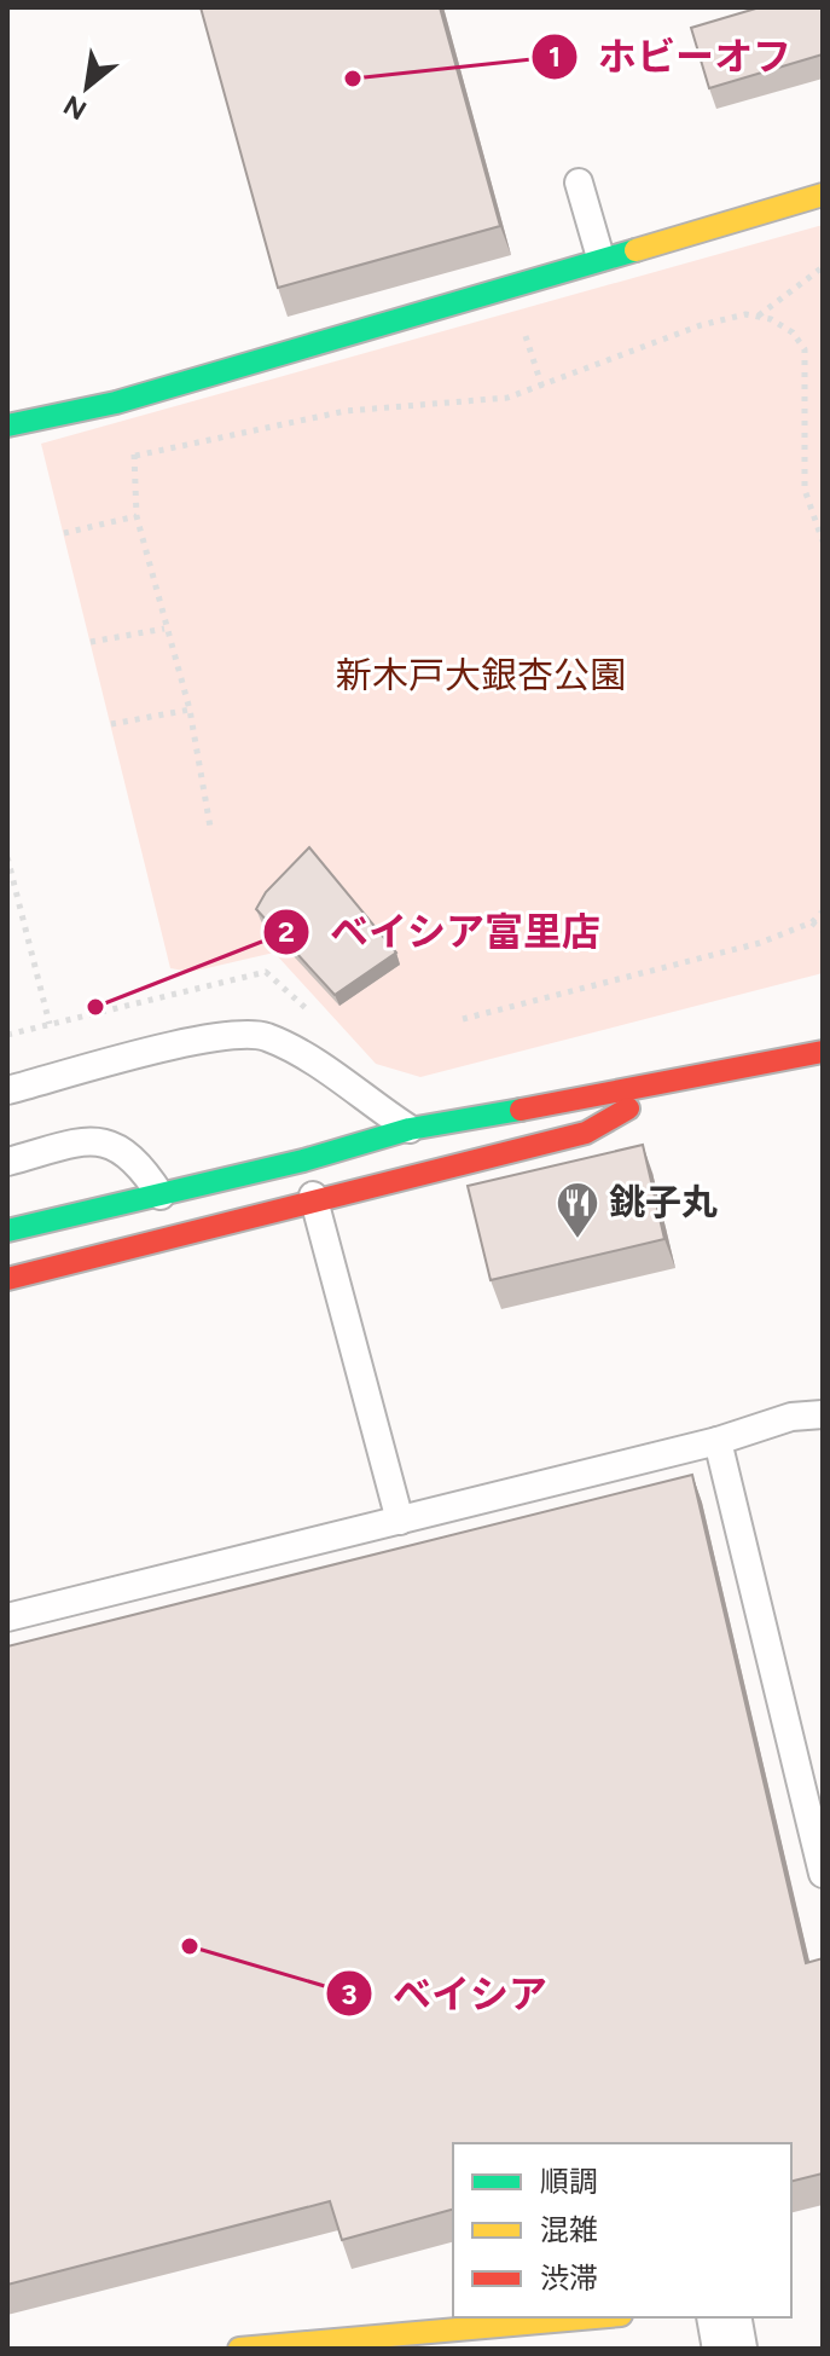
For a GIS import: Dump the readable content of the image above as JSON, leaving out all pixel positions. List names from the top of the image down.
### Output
{
  "parks": ["新木戸大銀杏公園"],
  "places": {
    "other": ["ホビーオフ", "ベイシア富里店", "ベイシア"],
    "restaurant": ["銚子丸"]
  },
  "legend": ["順調", "混雑", "渋滞"],
  "north": "bottom left"
}
